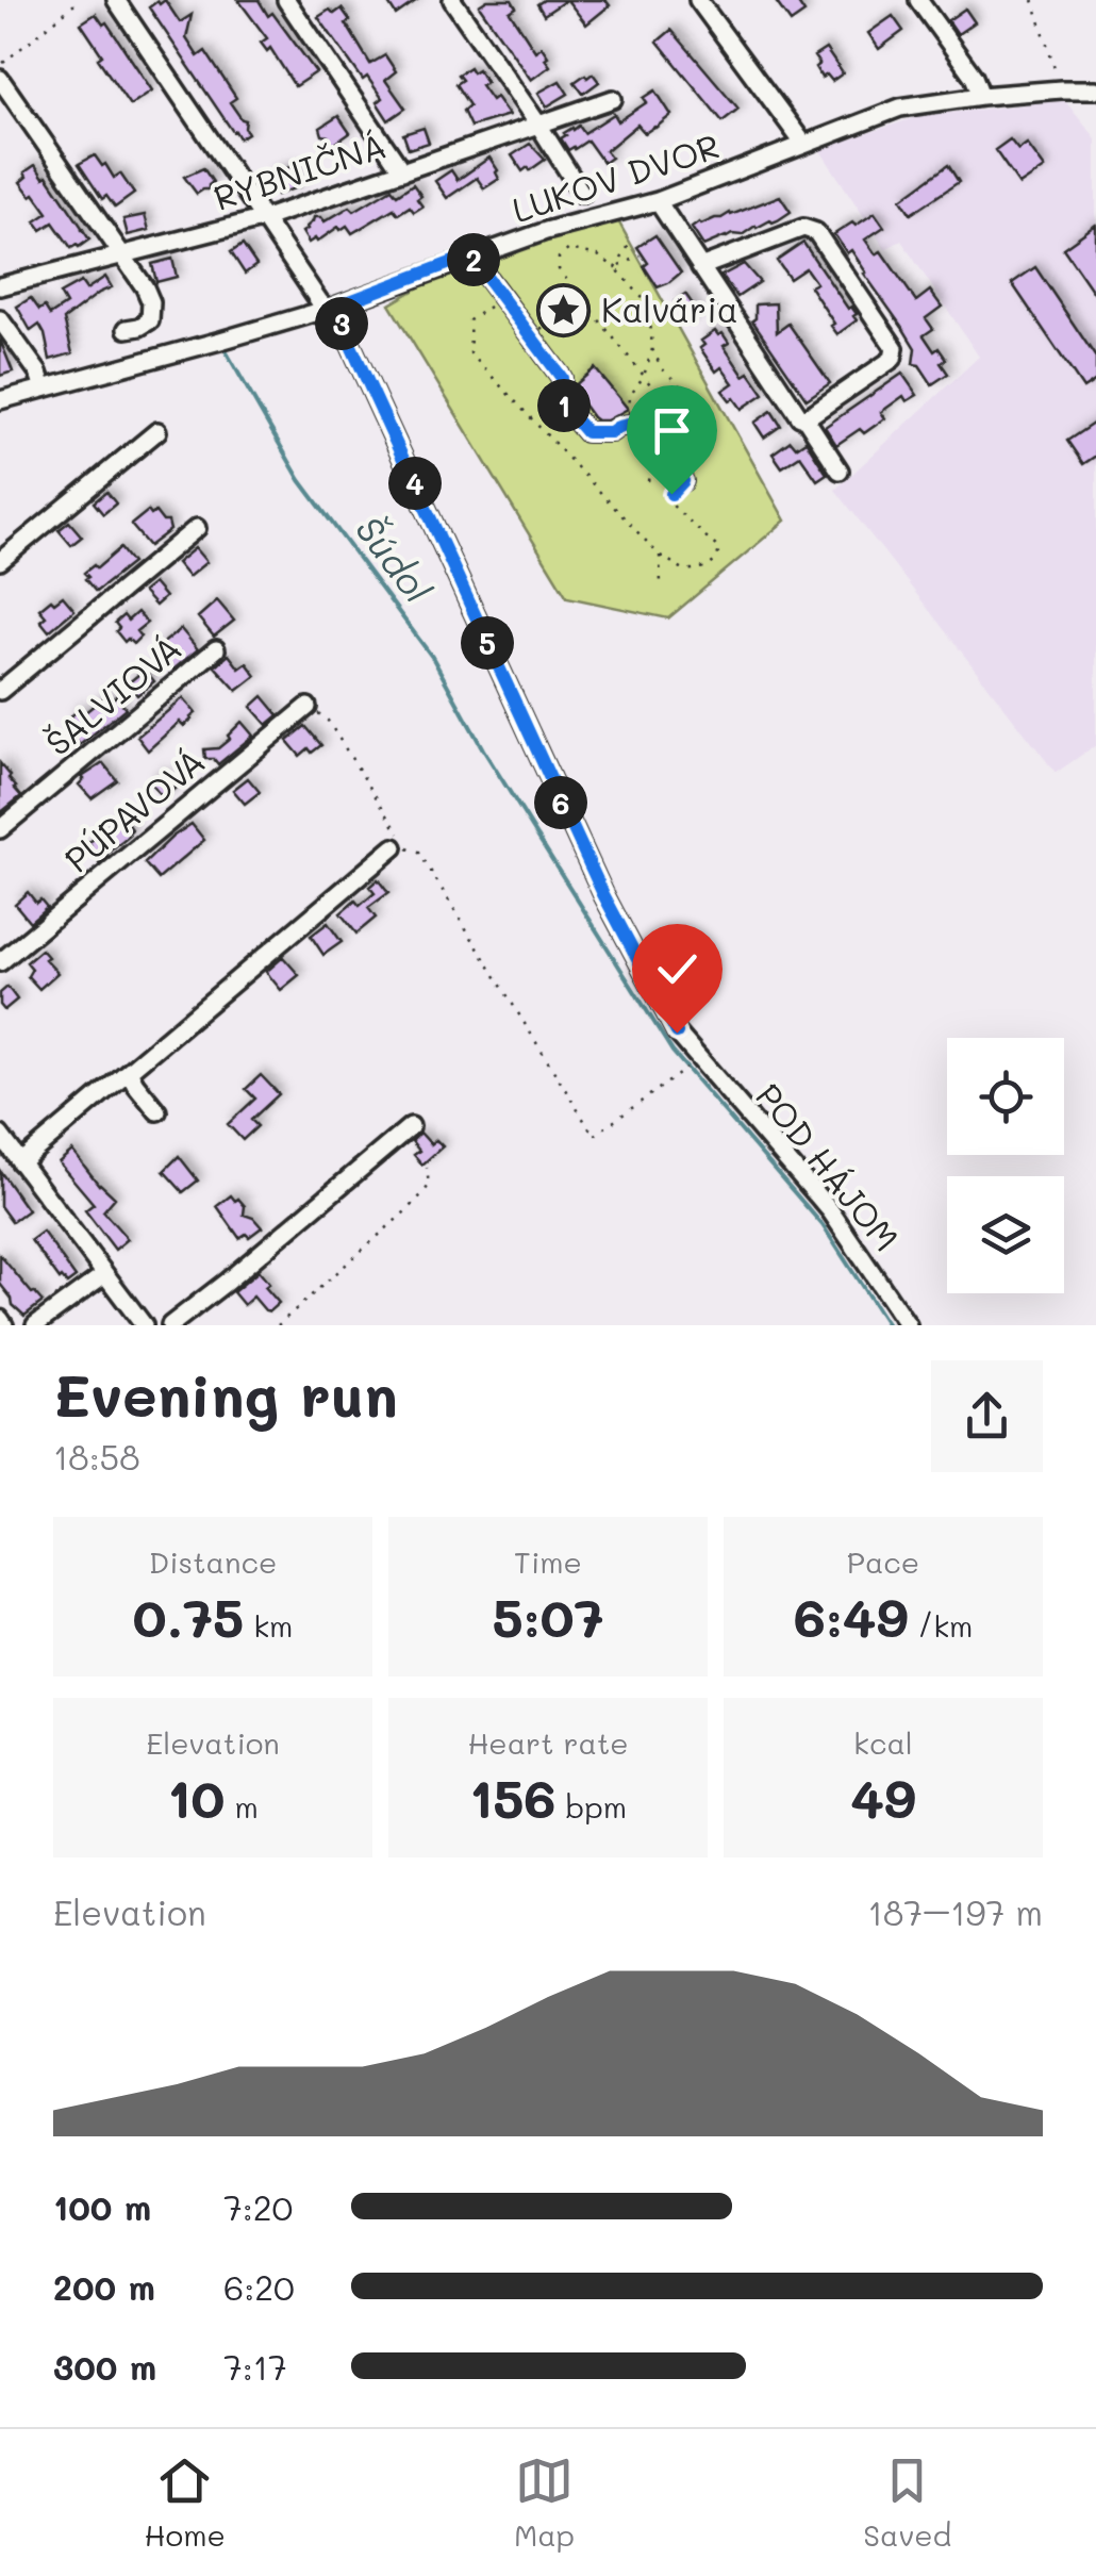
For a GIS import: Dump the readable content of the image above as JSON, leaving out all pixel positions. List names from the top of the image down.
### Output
{
  "streets": {
    "street": [
      "RYBNIČNÁ",
      "LUKOV DVOR",
      "ŠALVIOVÁ",
      "PÚPAVOVÁ",
      "POD HÁJOM"
    ]
  },
  "crossings": [
    ["RYBNIČNÁ", "POD HÁJOM"],
    ["LUKOV DVOR", "POD HÁJOM"]
  ],
  "water": ["Šúdol"],
  "places": {
    "place": ["Kalvária"]
  },
  "page": {
    "pins": [
      "2",
      "3",
      "1",
      "4",
      "5",
      "6"
    ],
    "heading": ["Evening run", "18:58"],
    "stats": [
      ["Distance", "0.75 km"],
      ["Time", "5:07"],
      ["Pace", "6:49 /km"],
      ["Elevation", "10 m"],
      ["Heart rate", "156 bpm"],
      ["kcal", "49"]
    ],
    "chart": ["Elevation", "187–197 m"],
    "list": [
      {
        "name": "100 m",
        "note": "7:20"
      },
      {
        "name": "200 m",
        "note": "6:20"
      },
      {
        "name": "300 m",
        "note": "7:17"
      }
    ],
    "tabs": ["Home", "Map", "Saved"]
  }
}
